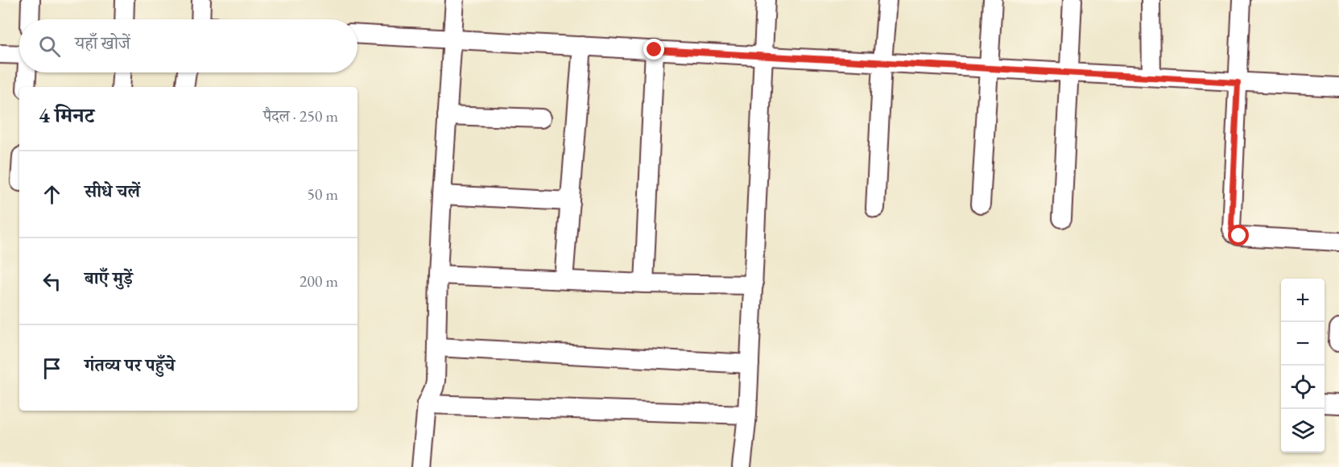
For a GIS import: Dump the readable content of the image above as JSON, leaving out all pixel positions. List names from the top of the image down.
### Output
{
  "page": {
    "search": "यहाँ खोजें",
    "heading": ["4 मिनट", "पैदल · 250 m"],
    "list": [
      ["सीधे चलें", "50 m"],
      ["बाएँ मुड़ें", "200 m"],
      "गंतव्य पर पहुँचे"
    ],
    "map_buttons": ["+", "−"]
  }
}
